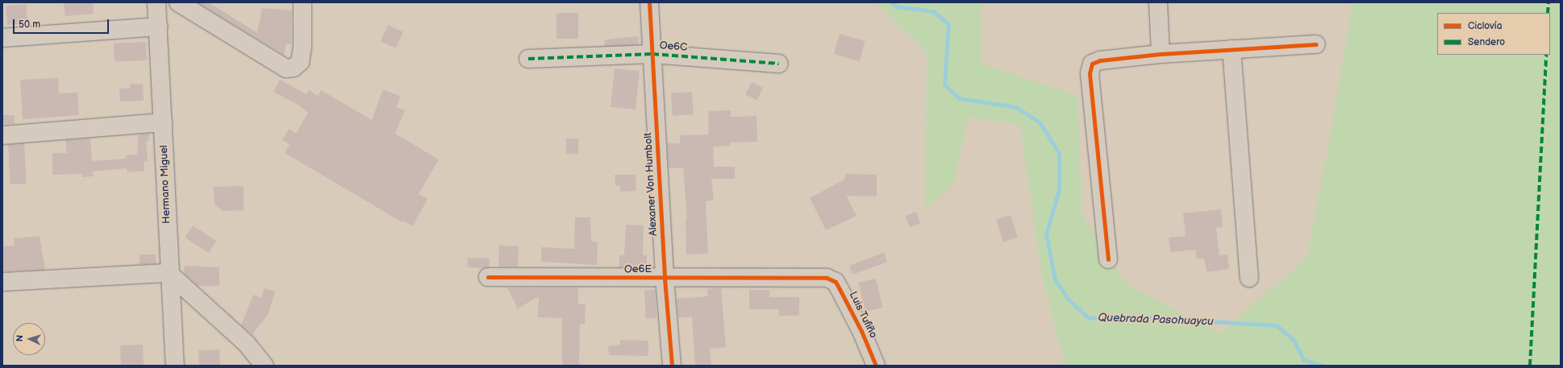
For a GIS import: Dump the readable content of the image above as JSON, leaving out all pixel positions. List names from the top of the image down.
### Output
{
  "streets": {
    "street": [
      "Oe6C",
      "Hermano Miguel",
      "Alexaner Von Humbolt",
      "Oe6E",
      "Luis Tufiño"
    ]
  },
  "crossings": [
    ["Oe6C", "Alexaner Von Humbolt"],
    ["Alexaner Von Humbolt", "Oe6E"],
    ["Oe6E", "Luis Tufiño"]
  ],
  "water": ["Quebrada Pasohuaycu"],
  "legend": ["Ciclovía", "Sendero"],
  "scale_bar": "50 m",
  "north": "left"
}
